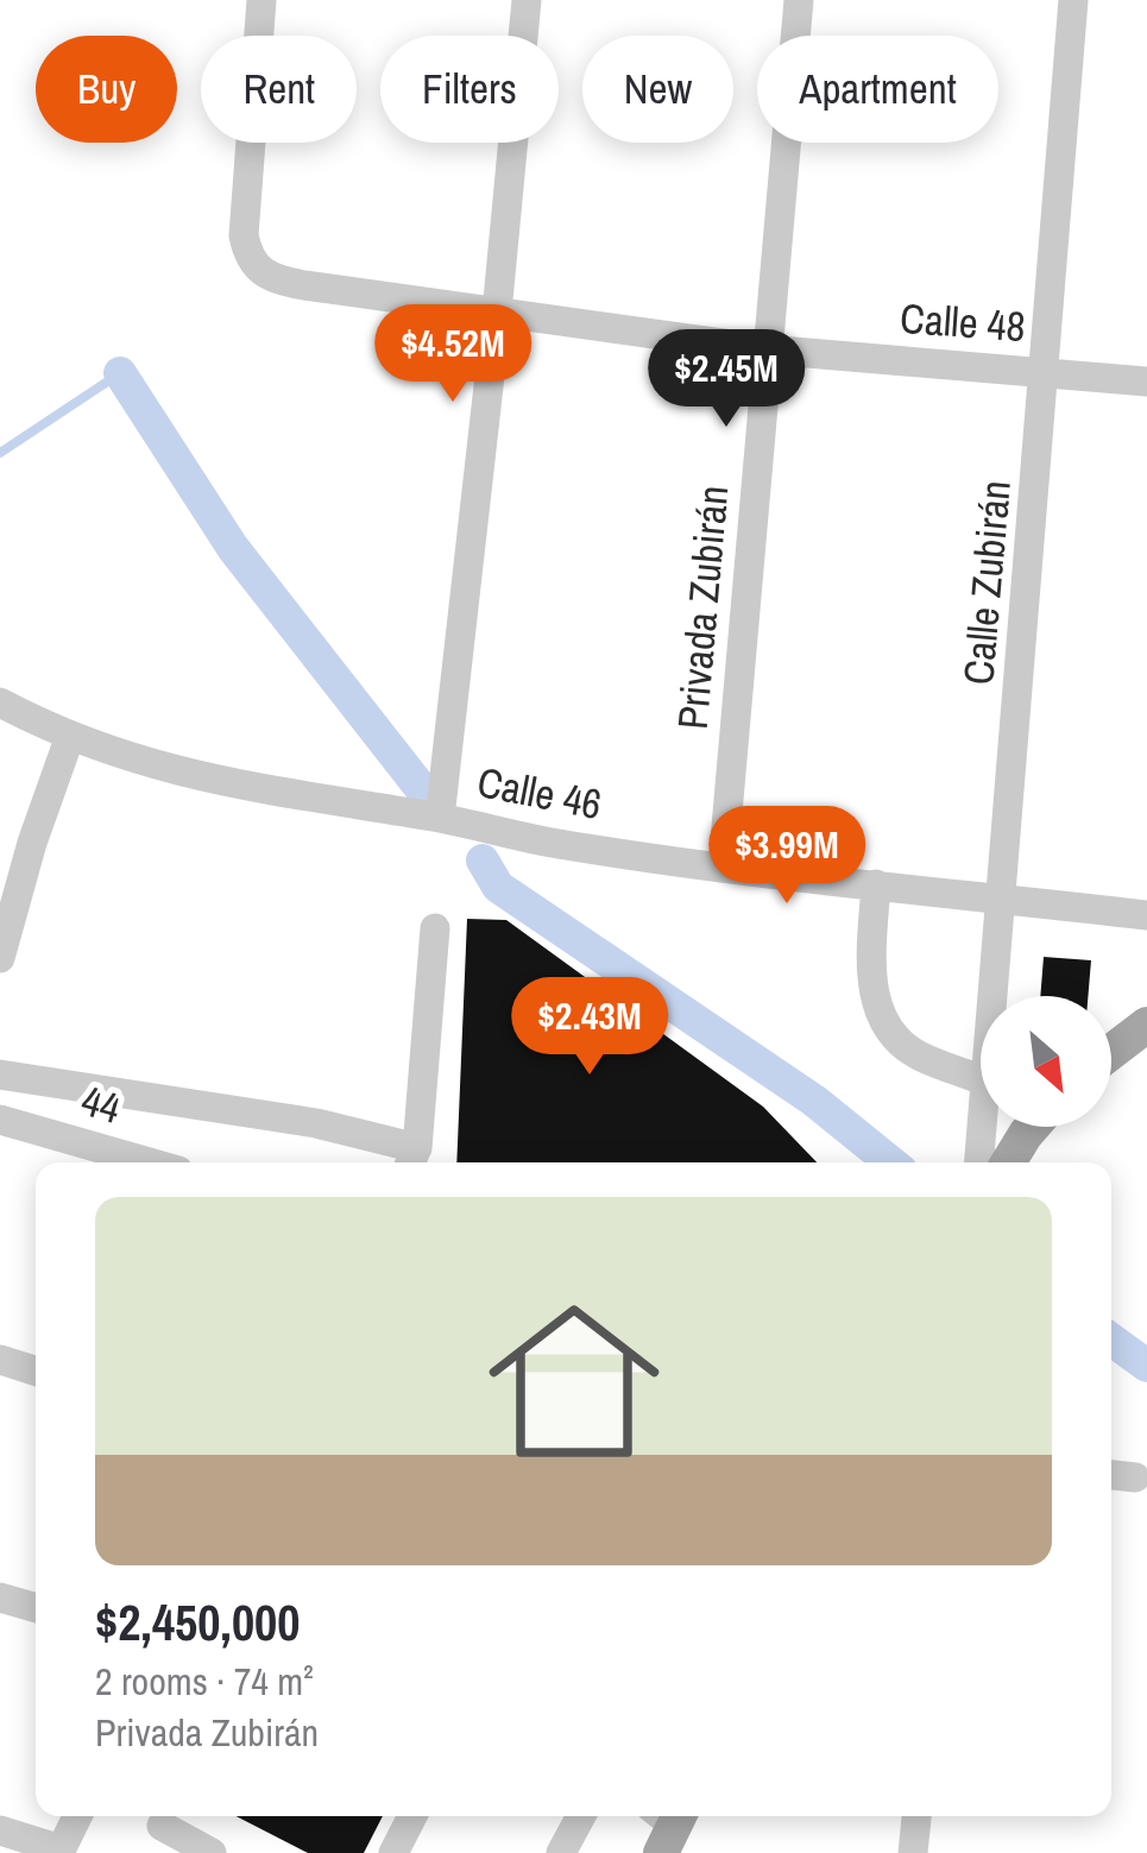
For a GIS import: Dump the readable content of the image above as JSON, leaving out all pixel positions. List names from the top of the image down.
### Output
{
  "streets": {
    "street": [
      "Calle 48",
      "Calle Zubirán",
      "Privada Zubirán",
      "Calle 46",
      "44"
    ]
  },
  "crossings": [
    ["Calle 48", "Calle Zubirán"],
    ["Calle 48", "Privada Zubirán"],
    ["Calle Zubirán", "Calle 46"],
    ["Privada Zubirán", "Calle 46"]
  ],
  "north": "bottom right",
  "page": {
    "chip": [
      "Buy",
      "Rent",
      "Filters",
      "New",
      "Apartment"
    ],
    "price": [
      "$4.52M",
      "$2.45M",
      "$3.99M",
      "$2.43M"
    ],
    "list": [
      {
        "name": "$2,450,000",
        "note": "2 rooms · 74 m² · Privada Zubirán"
      }
    ]
  }
}
